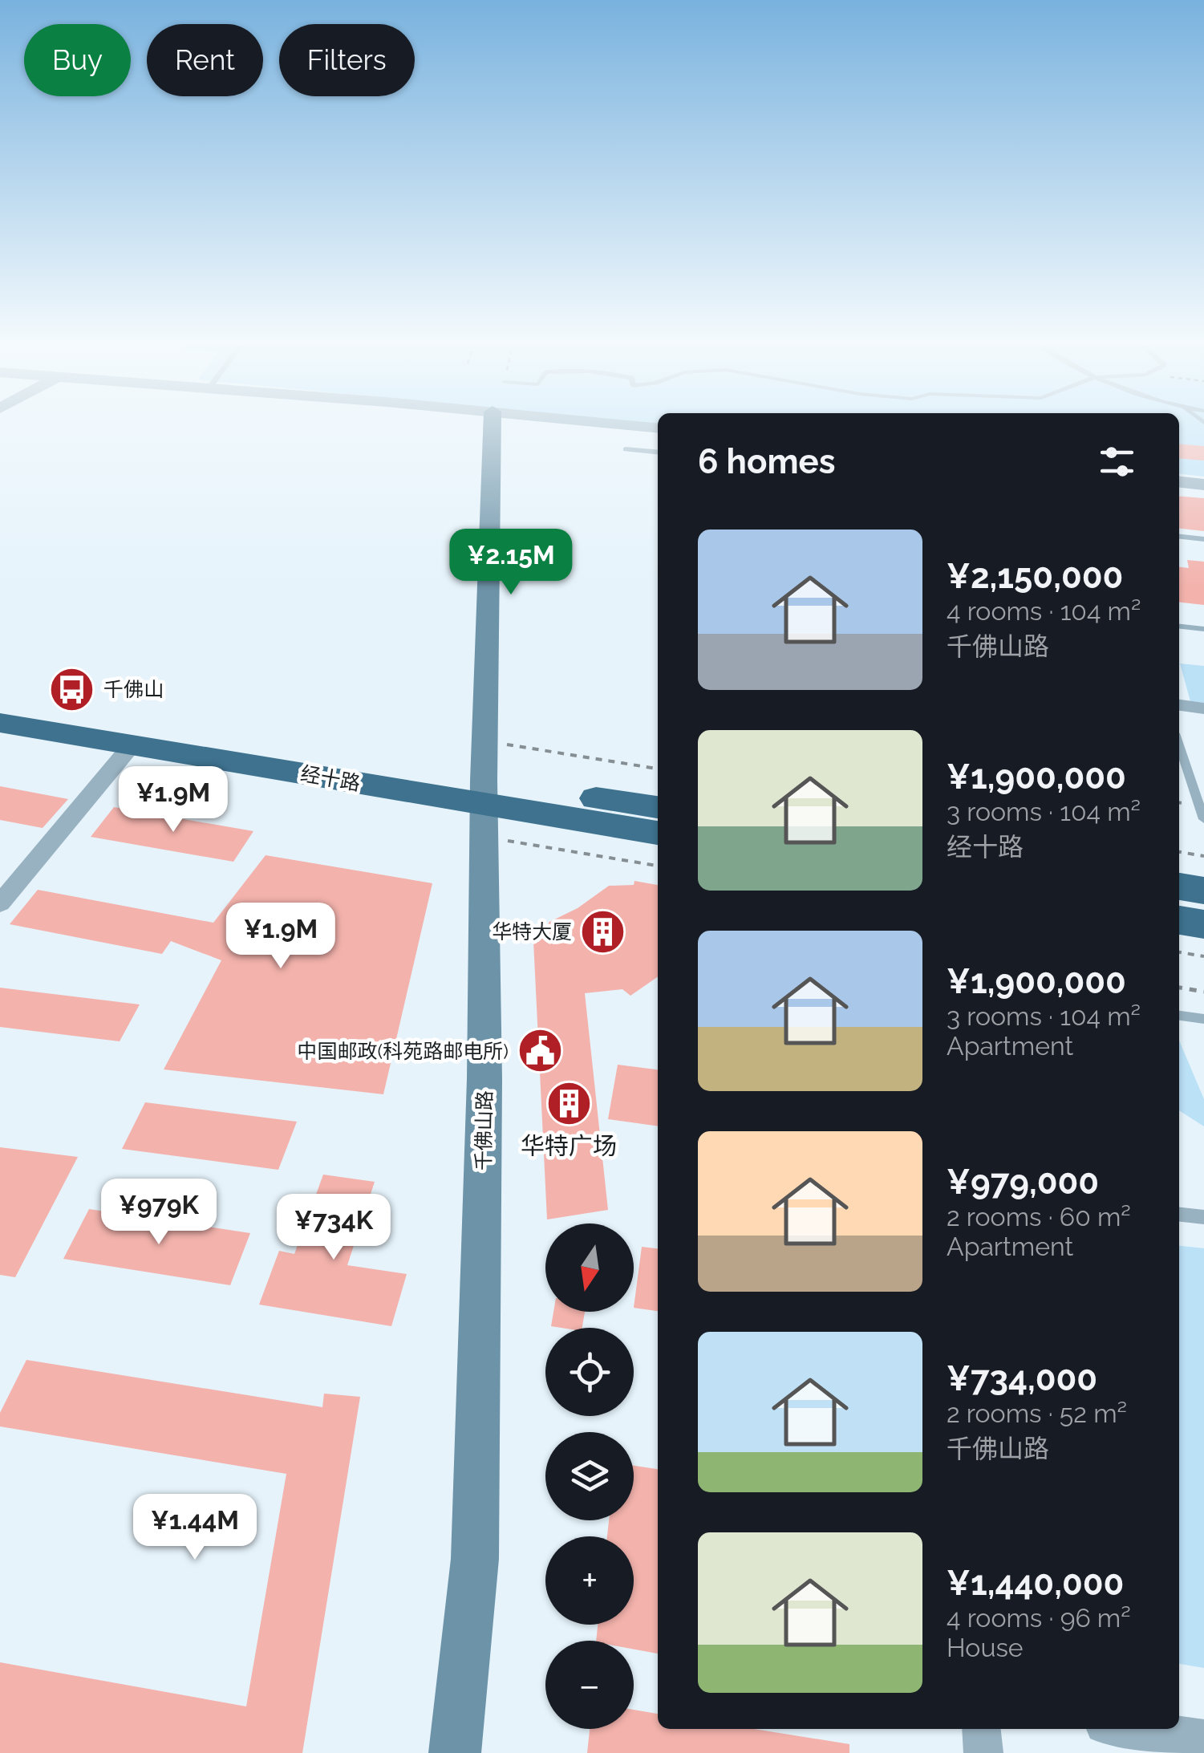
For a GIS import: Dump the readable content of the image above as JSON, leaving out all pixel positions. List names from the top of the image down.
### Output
{
  "streets": {
    "highway": ["经十路"],
    "main road": ["千佛山路"]
  },
  "crossings": [
    ["经十路", "千佛山路"]
  ],
  "places": {
    "bus stop": ["千佛山"],
    "building": ["华特大厦", "华特广场"],
    "public building": ["中国邮政(科苑路邮电所)"]
  },
  "north": "bottom",
  "page": {
    "chip": ["Buy", "Rent", "Filters"],
    "heading": "6 homes",
    "list": [
      {
        "name": "¥2,150,000",
        "note": "4 rooms · 104 m² · 千佛山路"
      },
      {
        "name": "¥1,900,000",
        "note": "3 rooms · 104 m² · 经十路"
      },
      {
        "name": "¥1,900,000",
        "note": "3 rooms · 104 m² · Apartment"
      },
      {
        "name": "¥979,000",
        "note": "2 rooms · 60 m² · Apartment"
      },
      {
        "name": "¥734,000",
        "note": "2 rooms · 52 m² · 千佛山路"
      },
      {
        "name": "¥1,440,000",
        "note": "4 rooms · 96 m² · House"
      }
    ],
    "price": [
      "¥2.15M",
      "¥1.9M",
      "¥1.9M",
      "¥979K",
      "¥734K",
      "¥1.44M"
    ],
    "map_buttons": ["+", "−"]
  }
}
